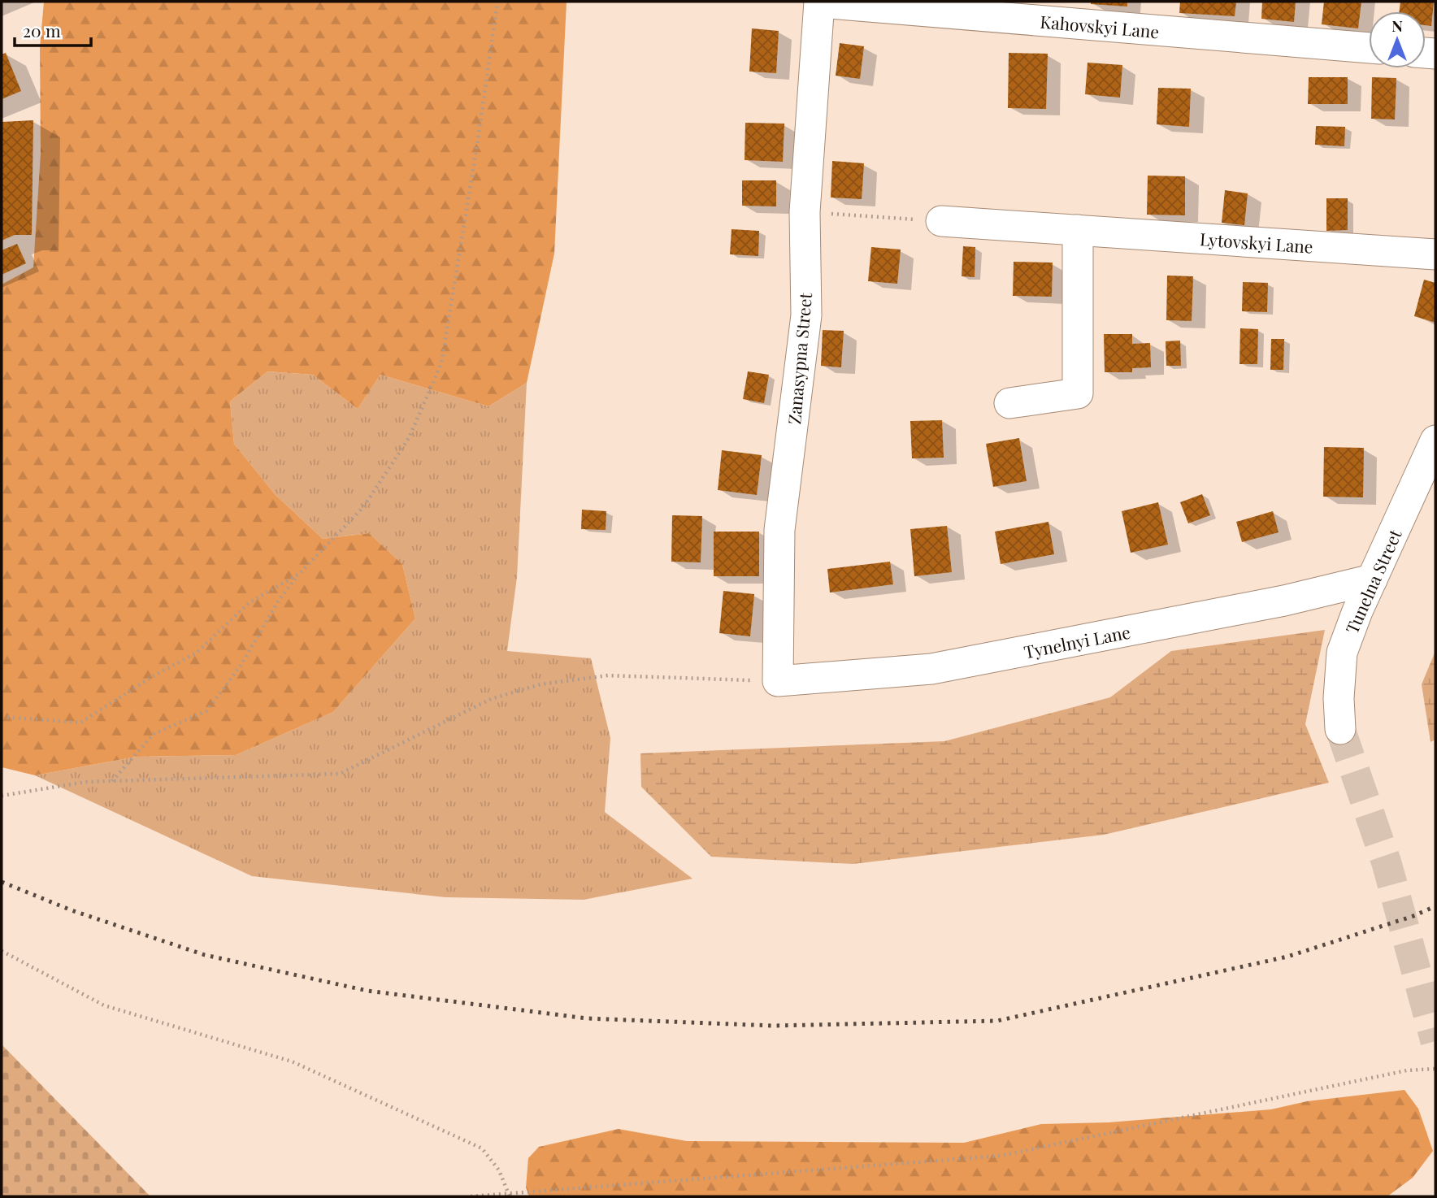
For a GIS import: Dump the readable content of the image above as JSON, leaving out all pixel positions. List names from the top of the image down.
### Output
{
  "streets": {
    "street": [
      "Kahovskyi Lane",
      "Lytovskyi Lane",
      "Zanasypna Street",
      "Tunelna Street",
      "Tynelnyi Lane"
    ]
  },
  "crossings": [
    ["Kahovskyi Lane", "Zanasypna Street"],
    ["Zanasypna Street", "Tynelnyi Lane"],
    ["Tunelna Street", "Tynelnyi Lane"]
  ],
  "scale_bar": "20 m",
  "north": "top"
}
